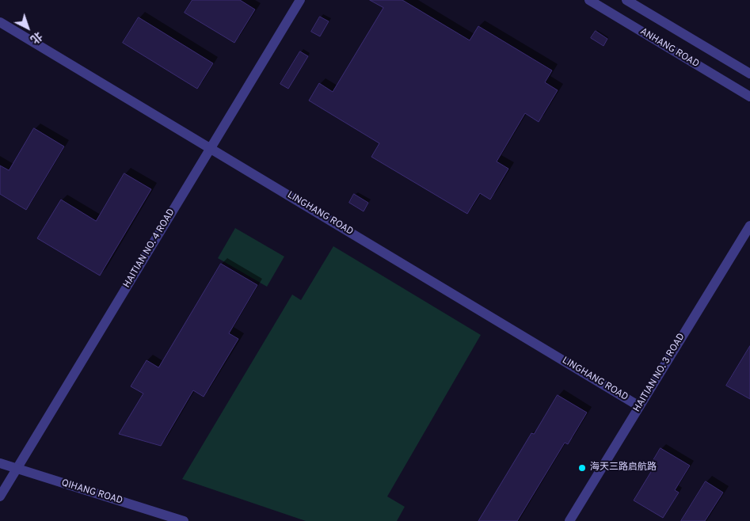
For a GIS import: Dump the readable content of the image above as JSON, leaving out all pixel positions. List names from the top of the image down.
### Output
{
  "streets": {
    "street": [
      "ANHANG ROAD",
      "LINGHANG ROAD",
      "HAITIAN NO. 4 ROAD",
      "HAITIAN NO. 3 ROAD",
      "QIHANG ROAD"
    ]
  },
  "crossings": [
    ["LINGHANG ROAD", "HAITIAN NO. 4 ROAD"],
    ["LINGHANG ROAD", "HAITIAN NO. 3 ROAD"],
    ["HAITIAN NO. 4 ROAD", "QIHANG ROAD"]
  ],
  "places": ["海天三路启航路"],
  "north": "bottom right"
}
